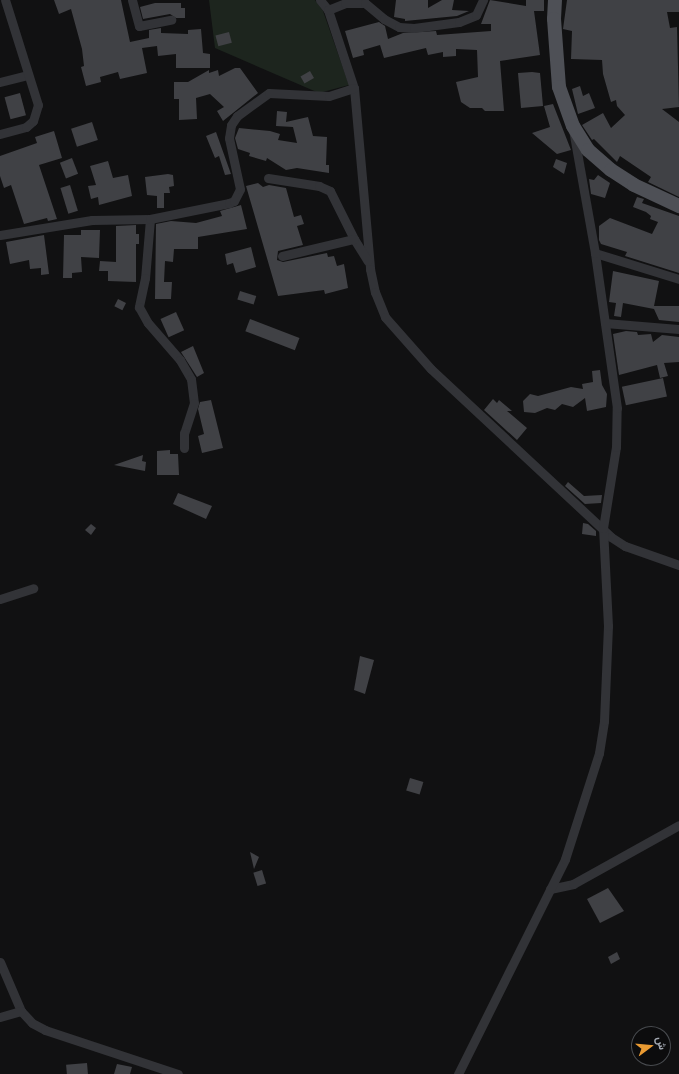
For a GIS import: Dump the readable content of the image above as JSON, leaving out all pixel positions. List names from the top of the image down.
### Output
{
  "north": "right"
}
